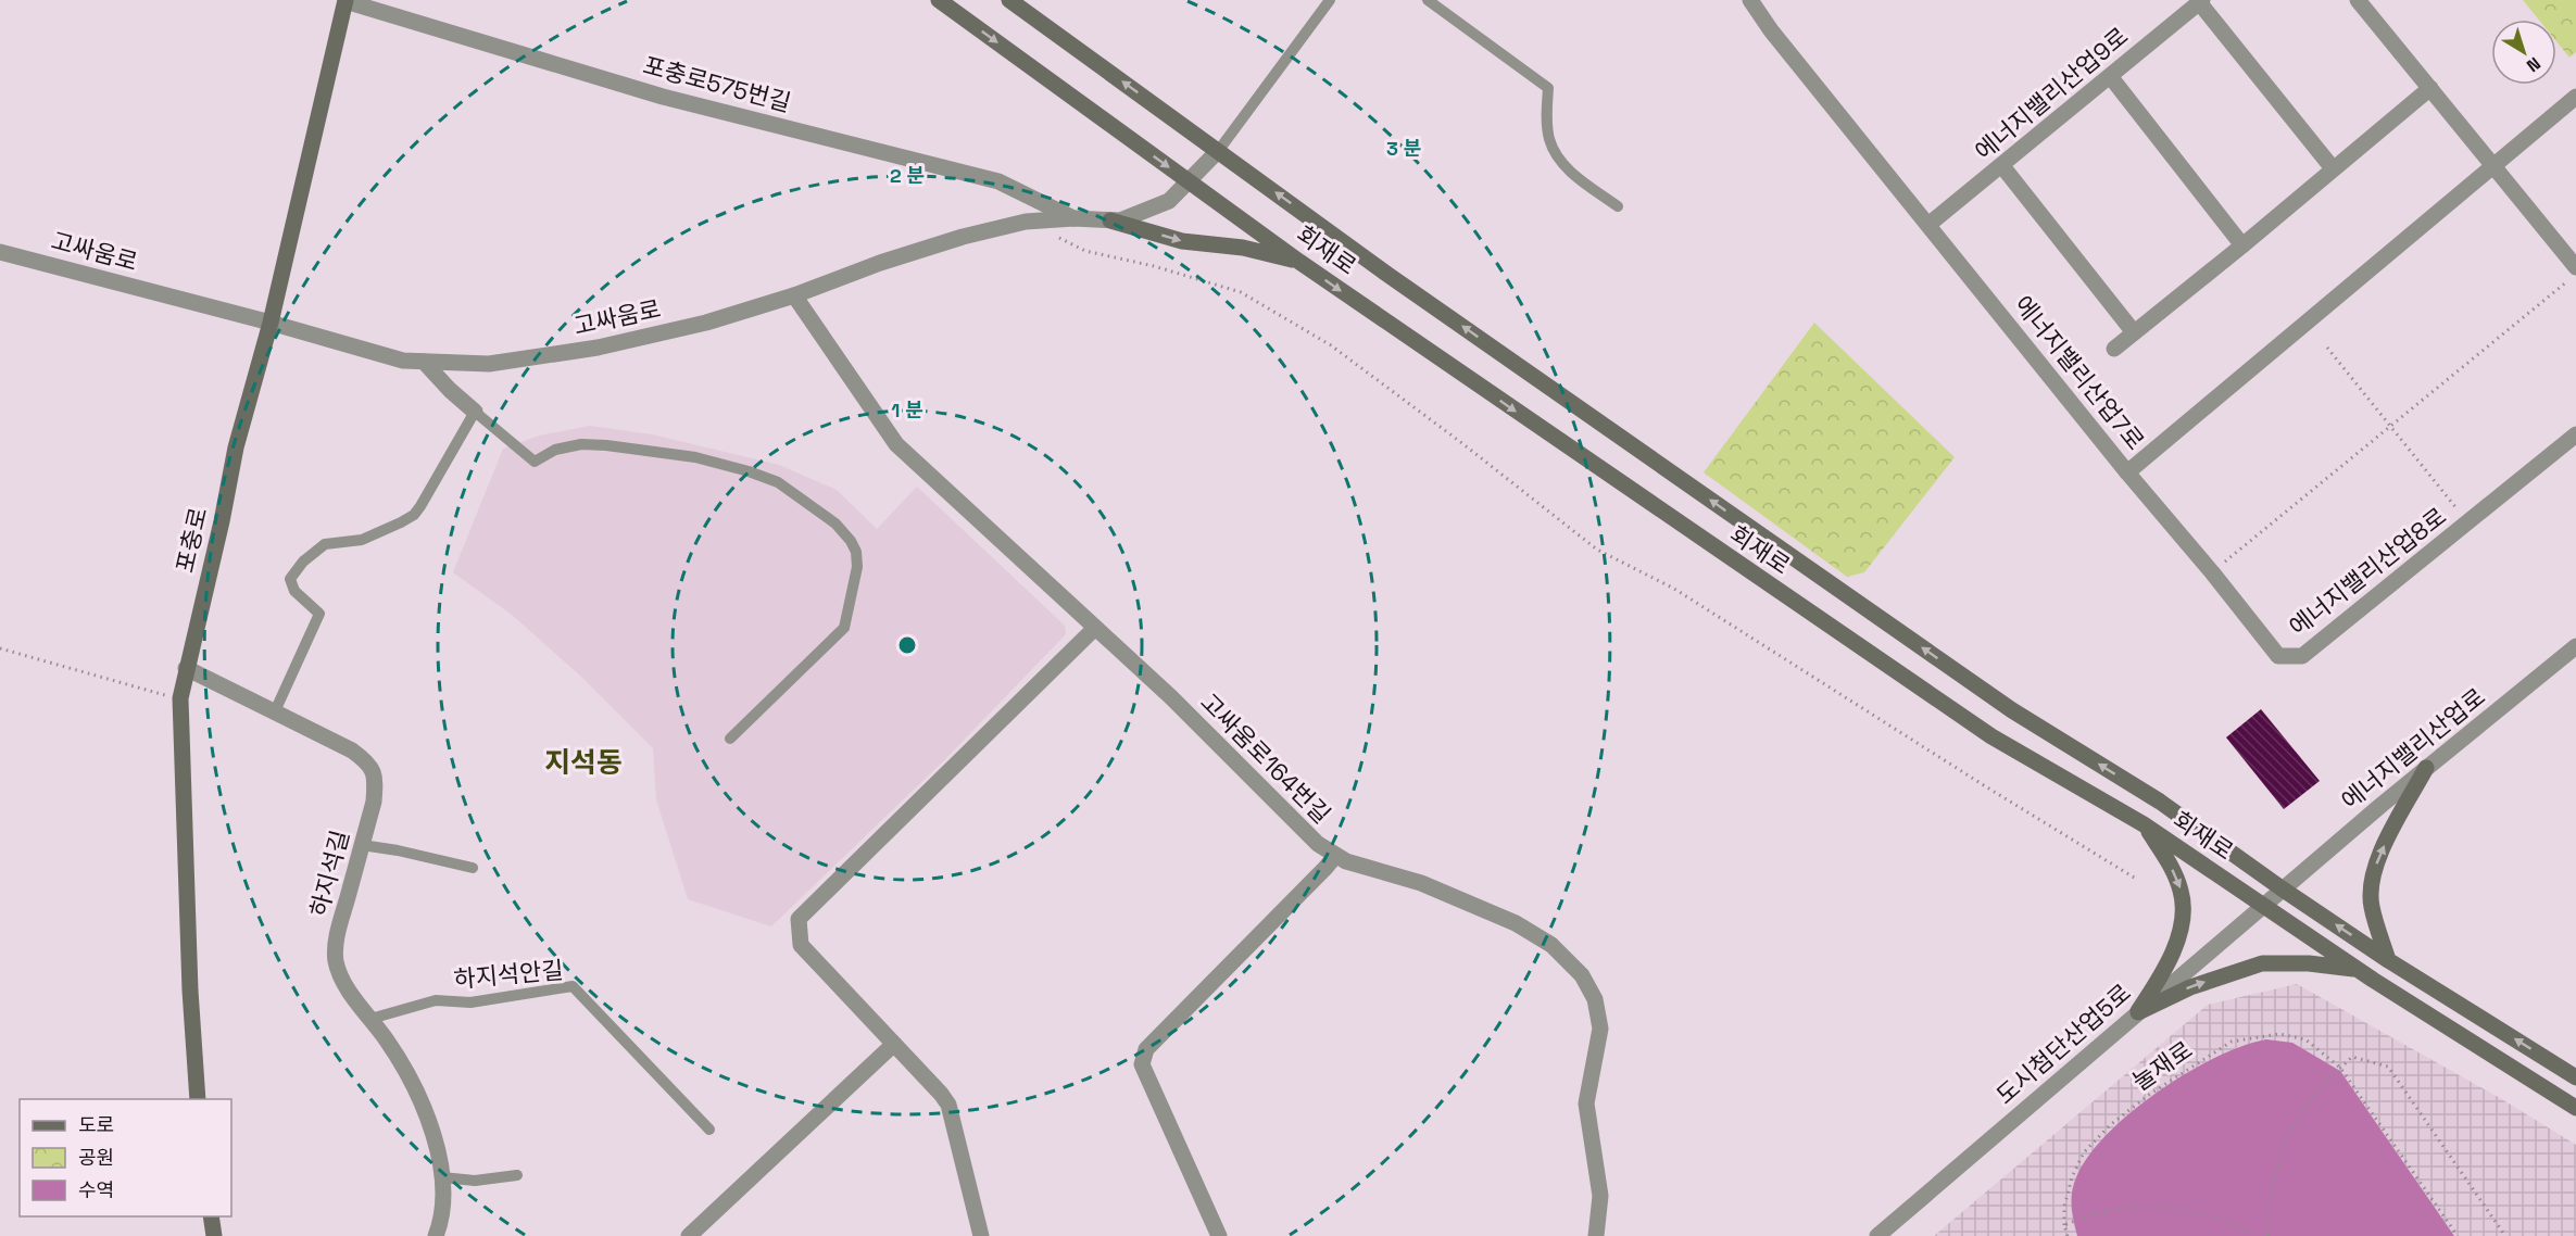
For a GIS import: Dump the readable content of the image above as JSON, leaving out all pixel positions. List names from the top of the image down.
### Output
{
  "streets": {
    "main road": ["회재로", "포충로"],
    "street": [
      "포충로575번길",
      "에너지밸리산업9로",
      "고싸움로",
      "에너지밸리산업7로",
      "에너지밸리산업8로",
      "에너지밸리산업로",
      "고싸움로164번길",
      "하지석길",
      "도시첨단산업5로"
    ],
    "lane": ["하지석안길"],
    "path": ["눌재로"]
  },
  "crossings": [
    ["포충로575번길", "고싸움로"],
    ["포충로575번길", "포충로"],
    ["에너지밸리산업9로", "에너지밸리산업7로"],
    ["회재로", "고싸움로"],
    ["회재로", "에너지밸리산업로"],
    ["회재로", "도시첨단산업5로"],
    ["고싸움로", "포충로"],
    ["고싸움로", "고싸움로164번길"],
    ["에너지밸리산업7로", "에너지밸리산업8로"],
    ["포충로", "하지석길"],
    ["에너지밸리산업로", "도시첨단산업5로"],
    ["하지석길", "하지석안길"]
  ],
  "districts": ["지석동"],
  "legend": ["도로", "공원", "수역"],
  "north": "bottom right",
  "rings": ["3 분", "2 분", "1 분"]
}
